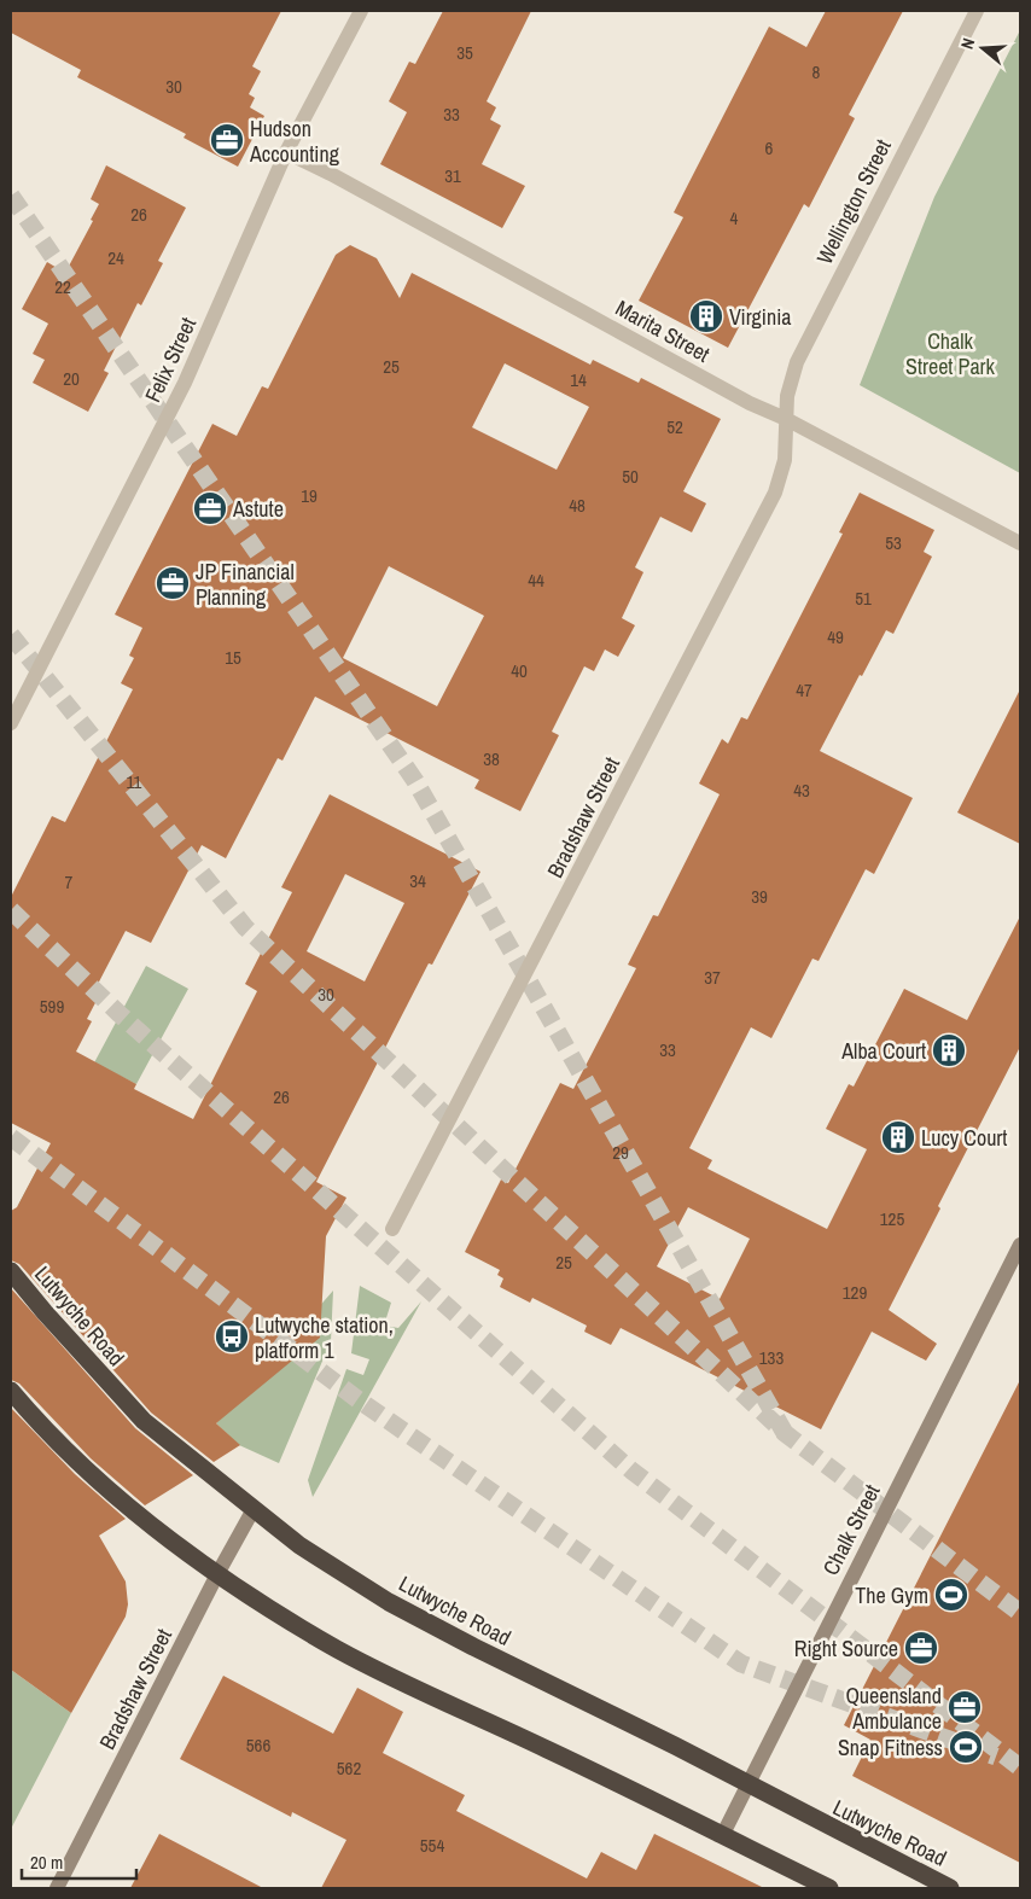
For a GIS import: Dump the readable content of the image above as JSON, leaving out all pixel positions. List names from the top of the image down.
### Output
{
  "streets": {
    "highway": ["Lutwyche Road"],
    "street": [
      "Wellington Street",
      "Marita Street",
      "Felix Street",
      "Bradshaw Street",
      "Chalk Street"
    ]
  },
  "crossings": [
    ["Wellington Street", "Marita Street"],
    ["Wellington Street", "Bradshaw Street"],
    ["Marita Street", "Felix Street"],
    ["Marita Street", "Bradshaw Street"],
    ["Bradshaw Street", "Lutwyche Road"],
    ["Lutwyche Road", "Chalk Street"]
  ],
  "parks": ["Chalk Street Park"],
  "places": {
    "office": [
      "Hudson Accounting",
      "Astute",
      "JP Financial Planning",
      "Right Source",
      "Queensland Ambulance"
    ],
    "building": ["Virginia", "Alba Court", "Lucy Court"],
    "bus stop": ["Lutwyche station, platform 1"],
    "sports": ["The Gym", "Snap Fitness"]
  },
  "house_numbers": [
    "35",
    "8",
    "30",
    "33",
    "6",
    "31",
    "26",
    "4",
    "24",
    "22",
    "25",
    "20",
    "14",
    "52",
    "50",
    "19",
    "48",
    "53",
    "44",
    "51",
    "49",
    "15",
    "40",
    "47",
    "38",
    "11",
    "43",
    "34",
    "7",
    "39",
    "37",
    "30",
    "599",
    "33",
    "26",
    "29",
    "125",
    "25",
    "129",
    "133",
    "566",
    "562",
    "554"
  ],
  "scale_bar": "20 m",
  "north": "left"
}
